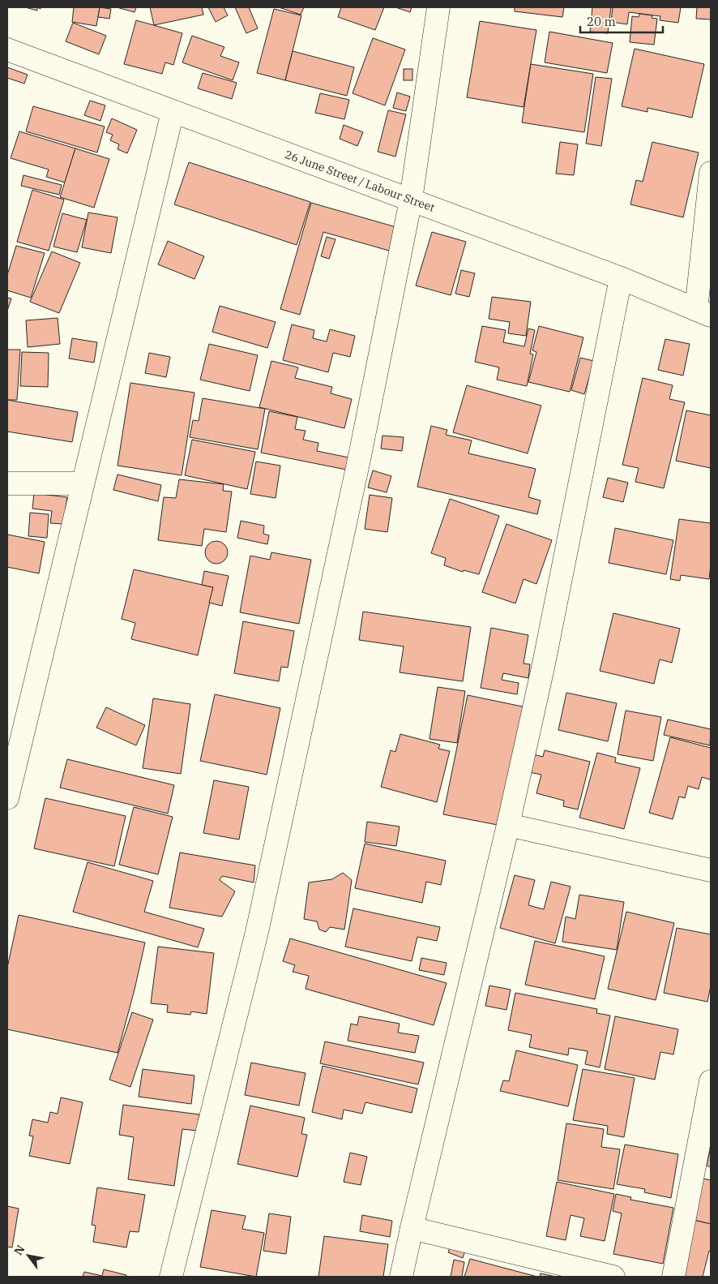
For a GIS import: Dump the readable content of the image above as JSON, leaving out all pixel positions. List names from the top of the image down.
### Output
{
  "streets": {
    "street": ["26 June Street / Labour Street"]
  },
  "scale_bar": "20 m",
  "north": "top left"
}
